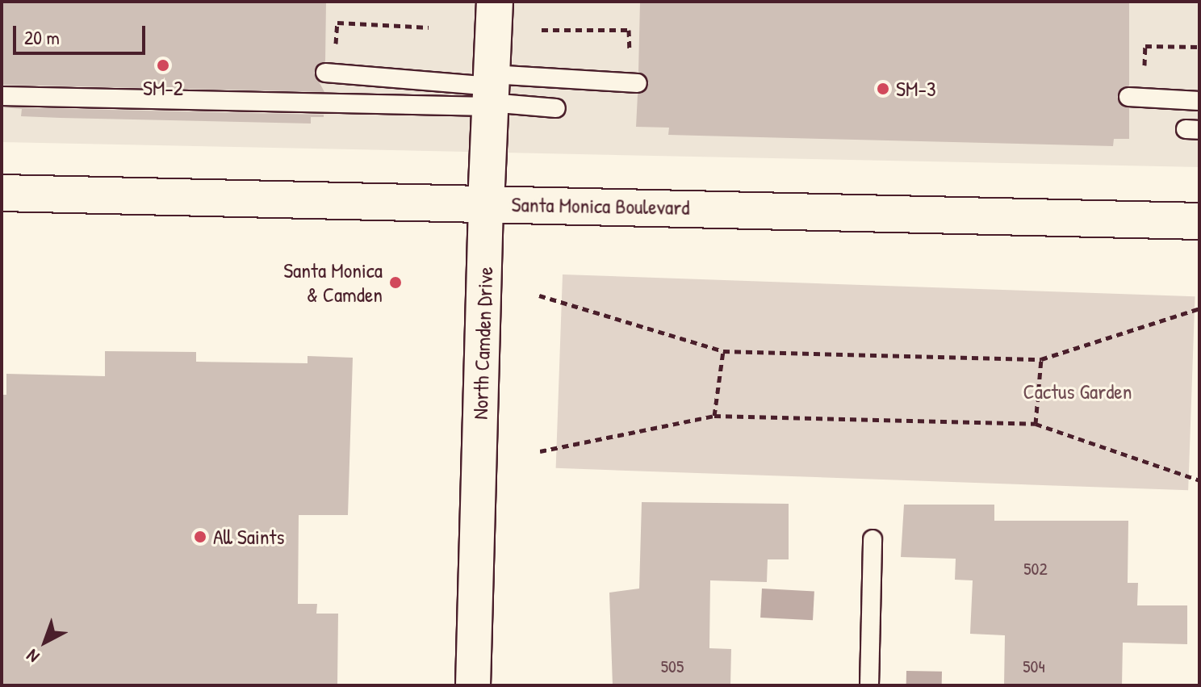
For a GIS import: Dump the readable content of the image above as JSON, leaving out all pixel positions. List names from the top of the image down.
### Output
{
  "streets": {
    "main road": ["Santa Monica Boulevard", "North Camden Drive"]
  },
  "crossings": [
    ["Santa Monica Boulevard", "North Camden Drive"]
  ],
  "parks": ["Cactus Garden"],
  "places": [
    "SM-2",
    "SM-3",
    "Santa Monica & Camden",
    "All Saints"
  ],
  "house_numbers": ["502", "505", "504"],
  "scale_bar": "20 m",
  "north": "bottom left"
}
